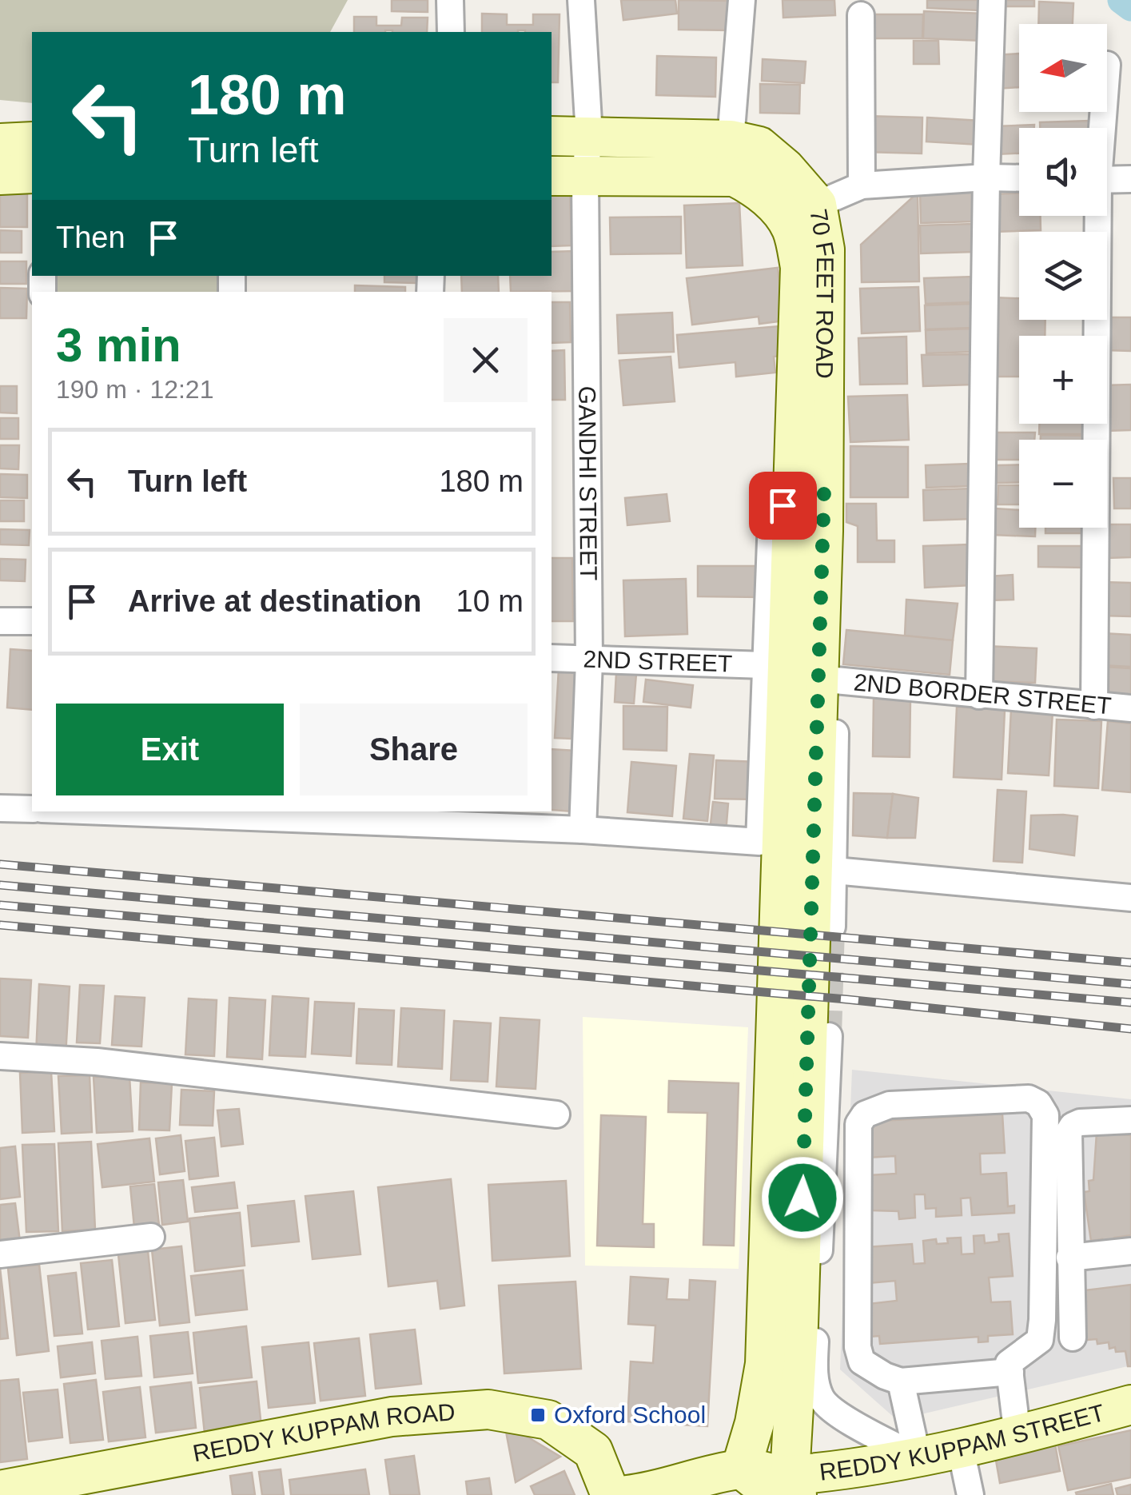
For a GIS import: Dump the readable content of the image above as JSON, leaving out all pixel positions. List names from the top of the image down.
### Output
{
  "streets": {
    "main road": ["70 FEET ROAD", "REDDY KUPPAM ROAD", "REDDY KUPPAM STREET"],
    "street": ["GANDHI STREET", "2ND STREET", "2ND BORDER STREET"]
  },
  "crossings": [
    ["70 FEET ROAD", "GANDHI STREET"],
    ["70 FEET ROAD", "REDDY KUPPAM STREET"],
    ["GANDHI STREET", "2ND STREET"]
  ],
  "places": {
    "transit": ["Oxford School"]
  },
  "north": "left",
  "page": {
    "map_buttons": ["+", "−"],
    "turn": ["180 m", "Turn left"],
    "then": "Then",
    "heading": ["3 min", "190 m · 12:21"],
    "list": [
      {
        "name": "Turn left",
        "value": "180 m"
      },
      {
        "name": "Arrive at destination",
        "value": "10 m"
      }
    ],
    "buttons": ["Exit", "Share"]
  }
}
